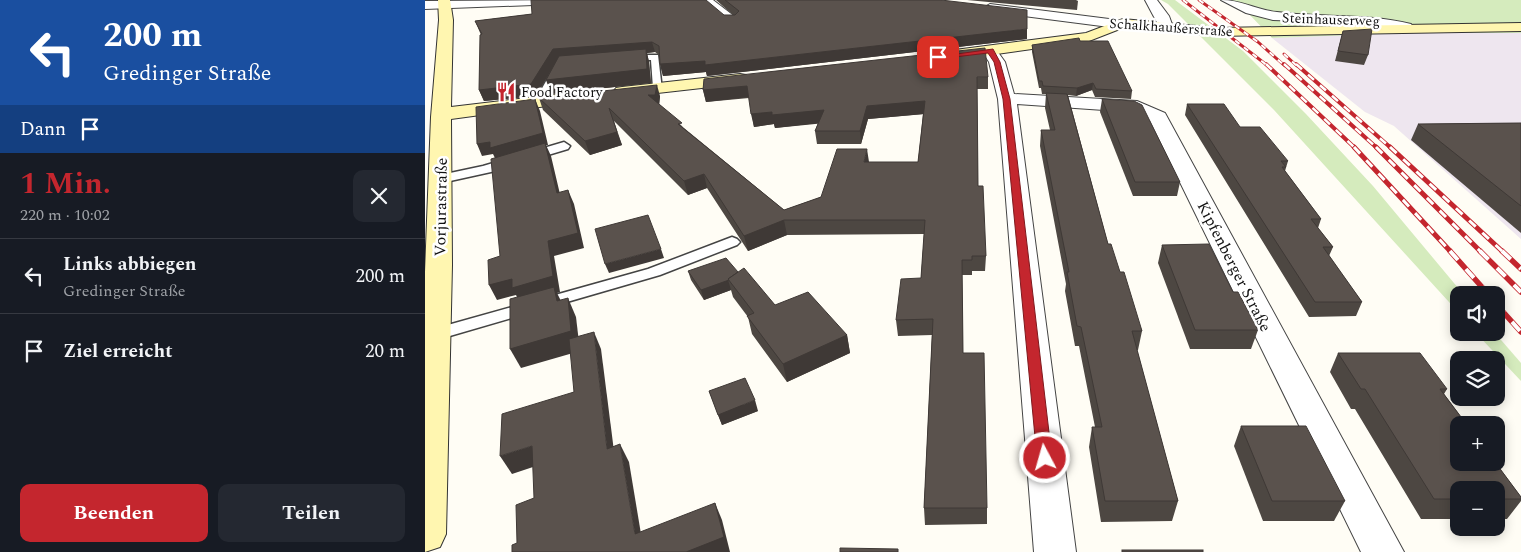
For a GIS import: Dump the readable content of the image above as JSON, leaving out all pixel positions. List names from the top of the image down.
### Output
{
  "streets": {
    "main road": ["Schalkhaußerstraße", "Vorjurastraße"],
    "street": ["Steinhauserweg", "Kipfenberger Straße"]
  },
  "crossings": [
    ["Steinhauserweg", "Schalkhaußerstraße"]
  ],
  "places": {
    "restaurant": ["Food Factory"]
  },
  "page": {
    "turn": ["200 m", "Gredinger Straße"],
    "then": "Dann",
    "heading": ["1 Min.", "220 m · 10:02"],
    "list": [
      {
        "name": "Links abbiegen",
        "note": "Gredinger Straße",
        "value": "200 m"
      },
      {
        "name": "Ziel erreicht",
        "value": "20 m"
      }
    ],
    "map_buttons": ["+", "−"],
    "buttons": ["Beenden", "Teilen"]
  }
}
